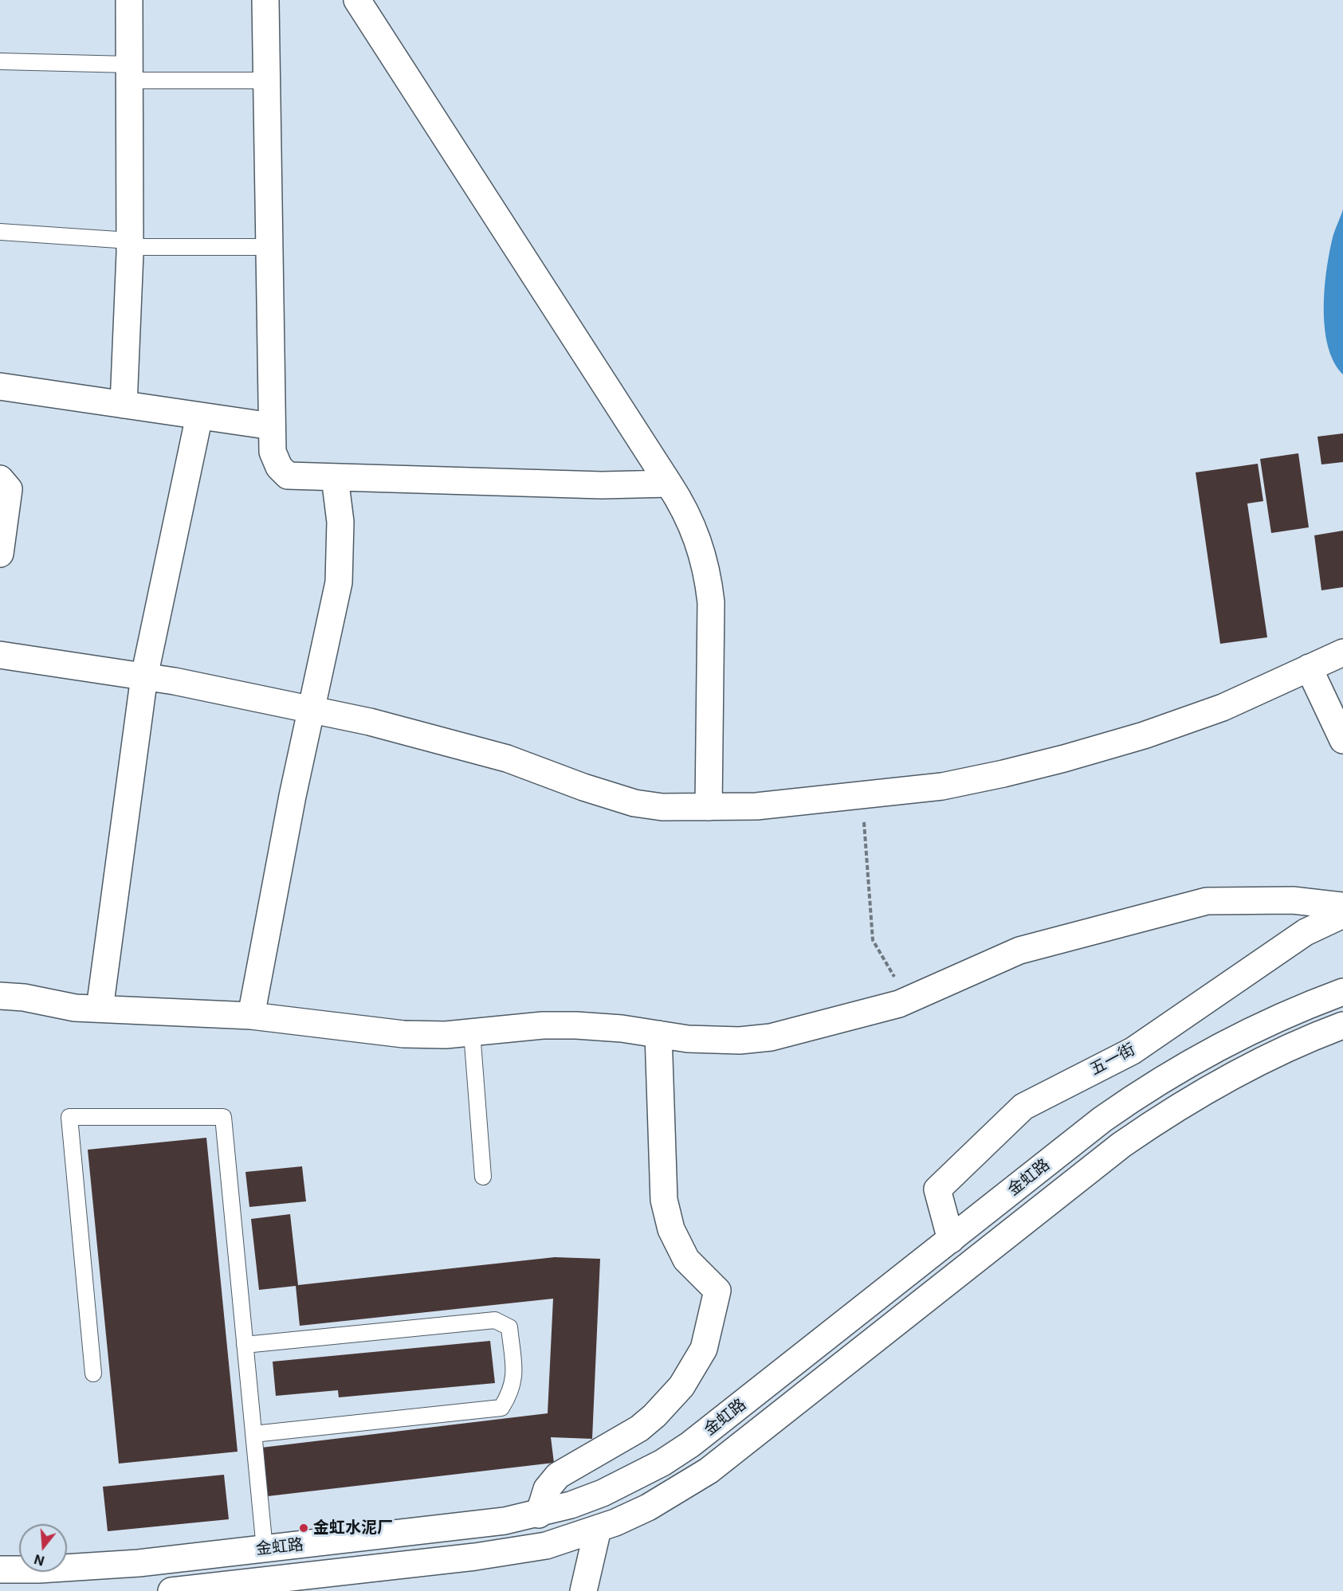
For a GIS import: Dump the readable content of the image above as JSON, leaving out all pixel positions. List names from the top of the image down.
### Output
{
  "streets": {
    "street": ["五一街", "金虹路"]
  },
  "crossings": [
    ["五一街", "金虹路"]
  ],
  "places": ["金虹水泥厂"],
  "north": "bottom"
}
